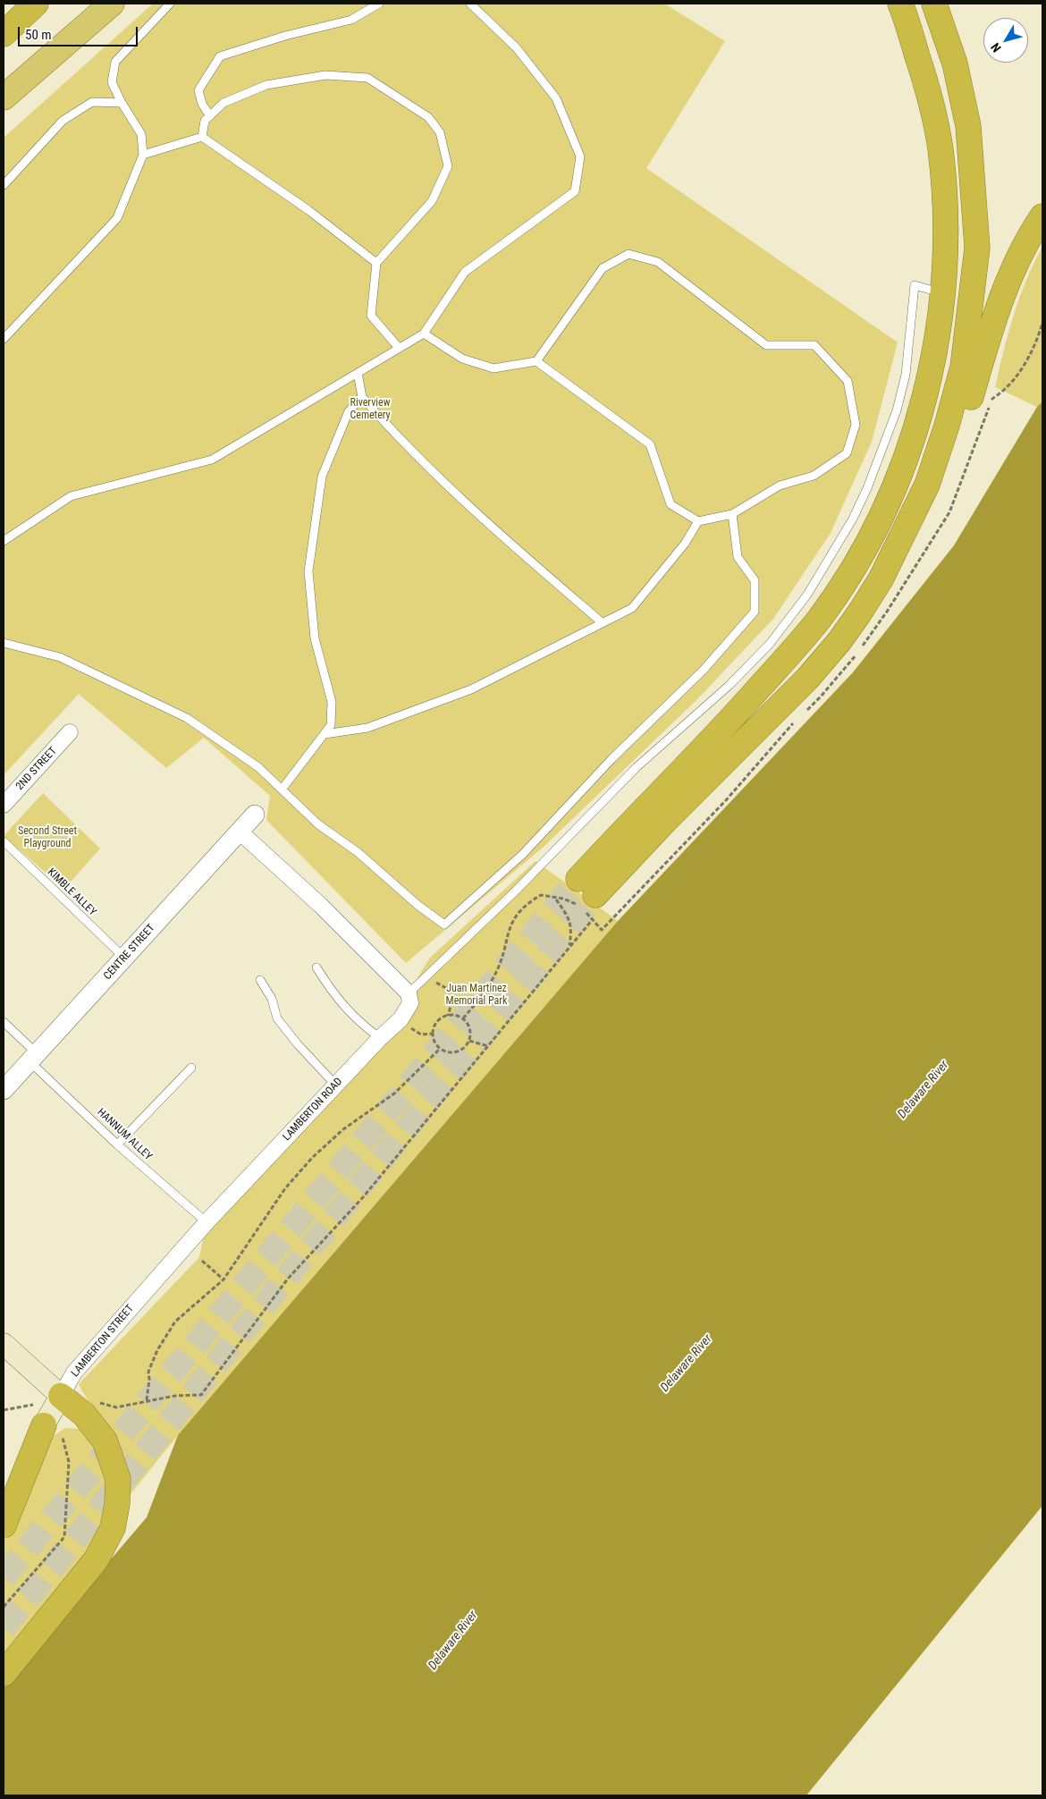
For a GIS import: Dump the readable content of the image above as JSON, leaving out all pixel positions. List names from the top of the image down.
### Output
{
  "streets": {
    "main road": ["LAMBERTON STREET"],
    "street": ["2ND STREET", "CENTRE STREET", "LAMBERTON ROAD"],
    "lane": ["KIMBLE ALLEY", "HANNUM ALLEY"]
  },
  "crossings": [
    ["KIMBLE ALLEY", "CENTRE STREET"],
    ["CENTRE STREET", "HANNUM ALLEY"],
    ["LAMBERTON ROAD", "HANNUM ALLEY"],
    ["LAMBERTON ROAD", "LAMBERTON STREET"],
    ["HANNUM ALLEY", "LAMBERTON STREET"]
  ],
  "water": ["Delaware River"],
  "parks": ["Riverview Cemetery", "Second Street Playground", "Juan Martinez Memorial Park"],
  "scale_bar": "50 m",
  "north": "bottom left"
}
